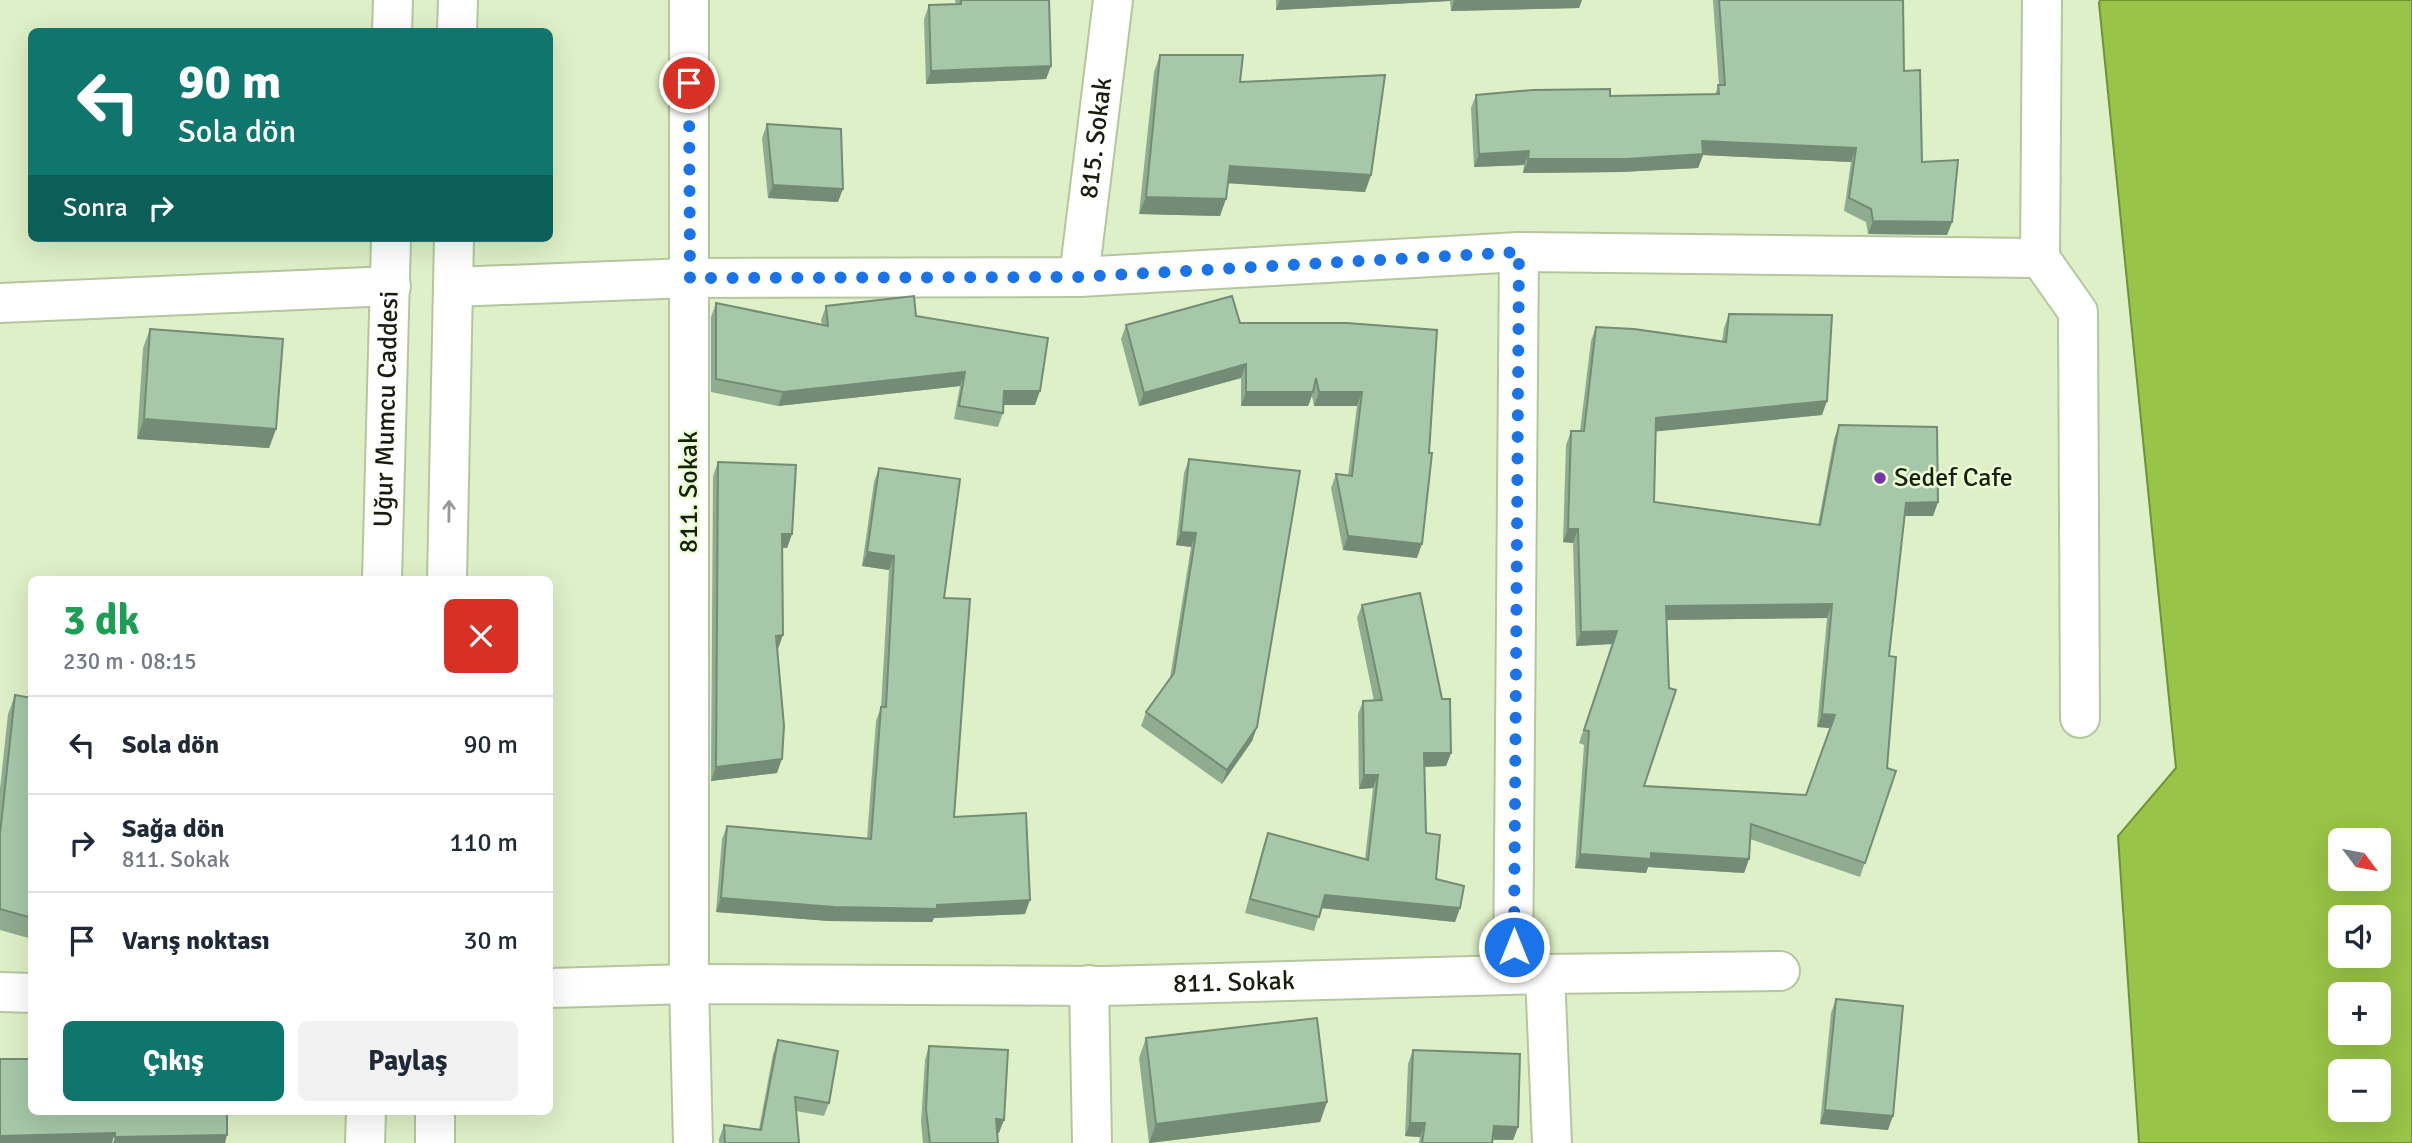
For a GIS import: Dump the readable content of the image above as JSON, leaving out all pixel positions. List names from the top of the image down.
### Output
{
  "streets": {
    "street": ["815. Sokak", "Uğur Mumcu Caddesi", "811. Sokak"]
  },
  "places": ["Sedef Cafe"],
  "north": "bottom right",
  "page": {
    "turn": ["90 m", "Sola dön"],
    "then": "Sonra",
    "heading": ["3 dk", "230 m · 08:15"],
    "list": [
      {
        "name": "Sola dön",
        "value": "90 m"
      },
      {
        "name": "Sağa dön",
        "note": "811. Sokak",
        "value": "110 m"
      },
      {
        "name": "Varış noktası",
        "value": "30 m"
      }
    ],
    "map_buttons": ["+", "−"],
    "buttons": ["Çıkış", "Paylaş"]
  }
}
